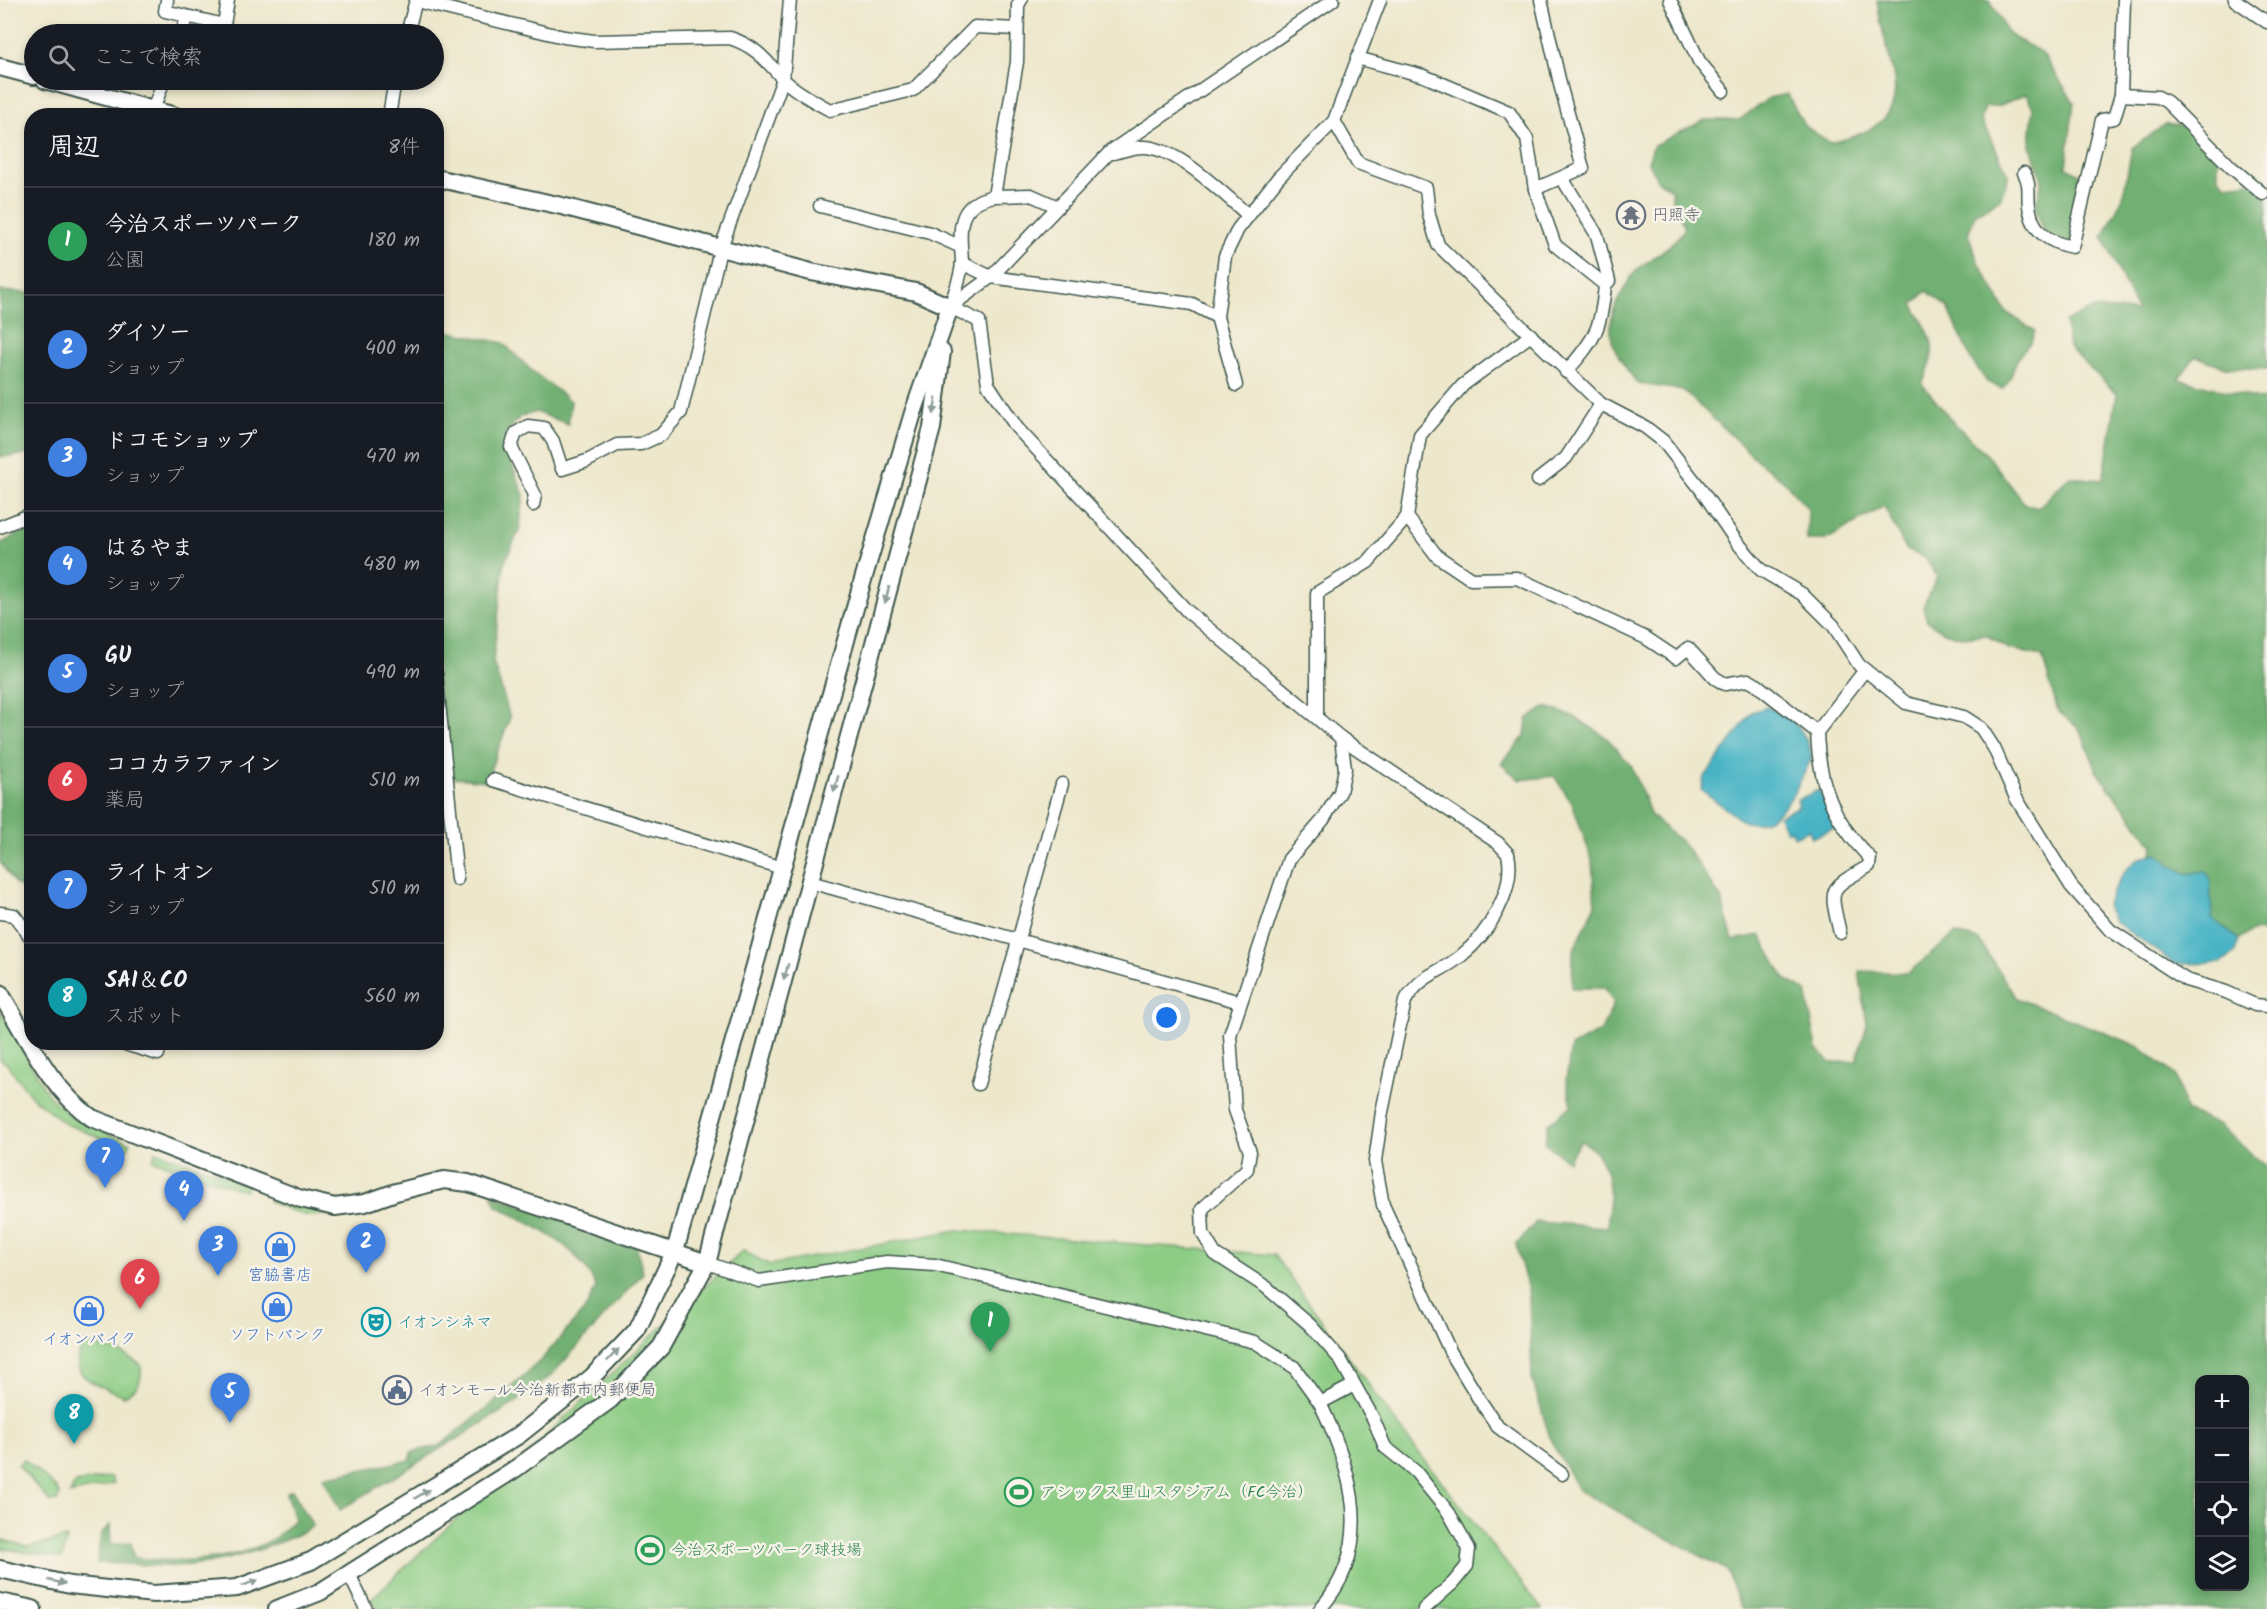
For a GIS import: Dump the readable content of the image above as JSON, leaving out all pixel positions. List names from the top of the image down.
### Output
{
  "places": {
    "temple": ["円照寺"],
    "shop": ["宮脇書店", "ソフトバンク", "イオンバイク"],
    "theatre": ["イオンシネマ"],
    "public building": ["イオンモール今治新都市内郵便局"],
    "sports": ["アシックス里山スタジアム（FC今治）", "今治スポーツパーク球技場"]
  },
  "page": {
    "search": "ここで検索",
    "heading": ["周辺", "8件"],
    "list": [
      {
        "mark": "1",
        "name": "今治スポーツパーク",
        "note": "公園",
        "value": "180 m"
      },
      {
        "mark": "2",
        "name": "ダイソー",
        "note": "ショップ",
        "value": "400 m"
      },
      {
        "mark": "3",
        "name": "ドコモショップ",
        "note": "ショップ",
        "value": "470 m"
      },
      {
        "mark": "4",
        "name": "はるやま",
        "note": "ショップ",
        "value": "480 m"
      },
      {
        "mark": "5",
        "name": "GU",
        "note": "ショップ",
        "value": "490 m"
      },
      {
        "mark": "6",
        "name": "ココカラファイン",
        "note": "薬局",
        "value": "510 m"
      },
      {
        "mark": "7",
        "name": "ライトオン",
        "note": "ショップ",
        "value": "510 m"
      },
      {
        "mark": "8",
        "name": "SAI＆CO",
        "note": "スポット",
        "value": "560 m"
      }
    ],
    "pins": [
      "7",
      "4",
      "2",
      "3",
      "6",
      "1",
      "5",
      "8"
    ],
    "map_buttons": ["+", "−"]
  }
}
